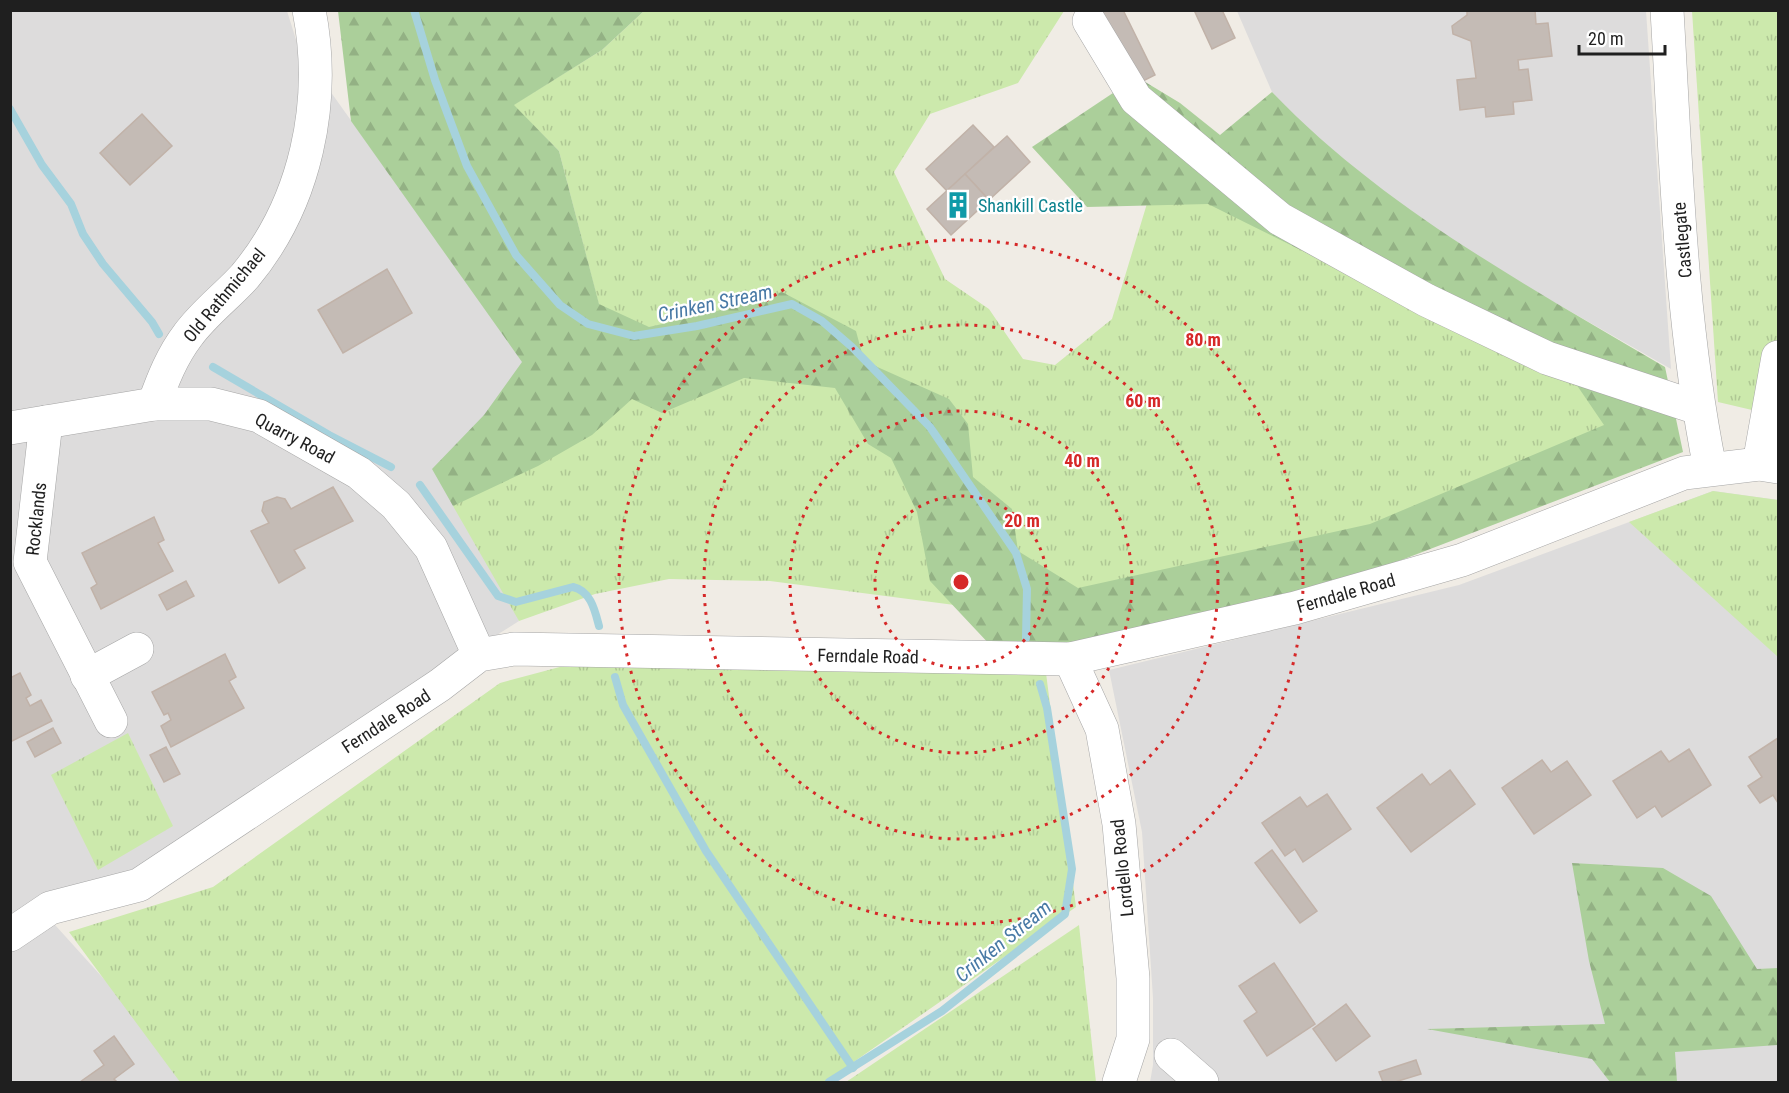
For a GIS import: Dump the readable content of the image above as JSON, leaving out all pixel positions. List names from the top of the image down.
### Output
{
  "streets": {
    "street": [
      "Castlegate",
      "Old Rathmichael",
      "Quarry Road",
      "Rocklands",
      "Ferndale Road",
      "Lordello Road"
    ]
  },
  "crossings": [
    ["Castlegate", "Ferndale Road"],
    ["Old Rathmichael", "Quarry Road"],
    ["Quarry Road", "Rocklands"],
    ["Quarry Road", "Ferndale Road"],
    ["Ferndale Road", "Lordello Road"]
  ],
  "water": ["Crinken Stream"],
  "places": {
    "building": ["Shankill Castle"]
  },
  "scale_bar": "20 m",
  "rings": [
    "80 m",
    "60 m",
    "40 m",
    "20 m"
  ]
}
